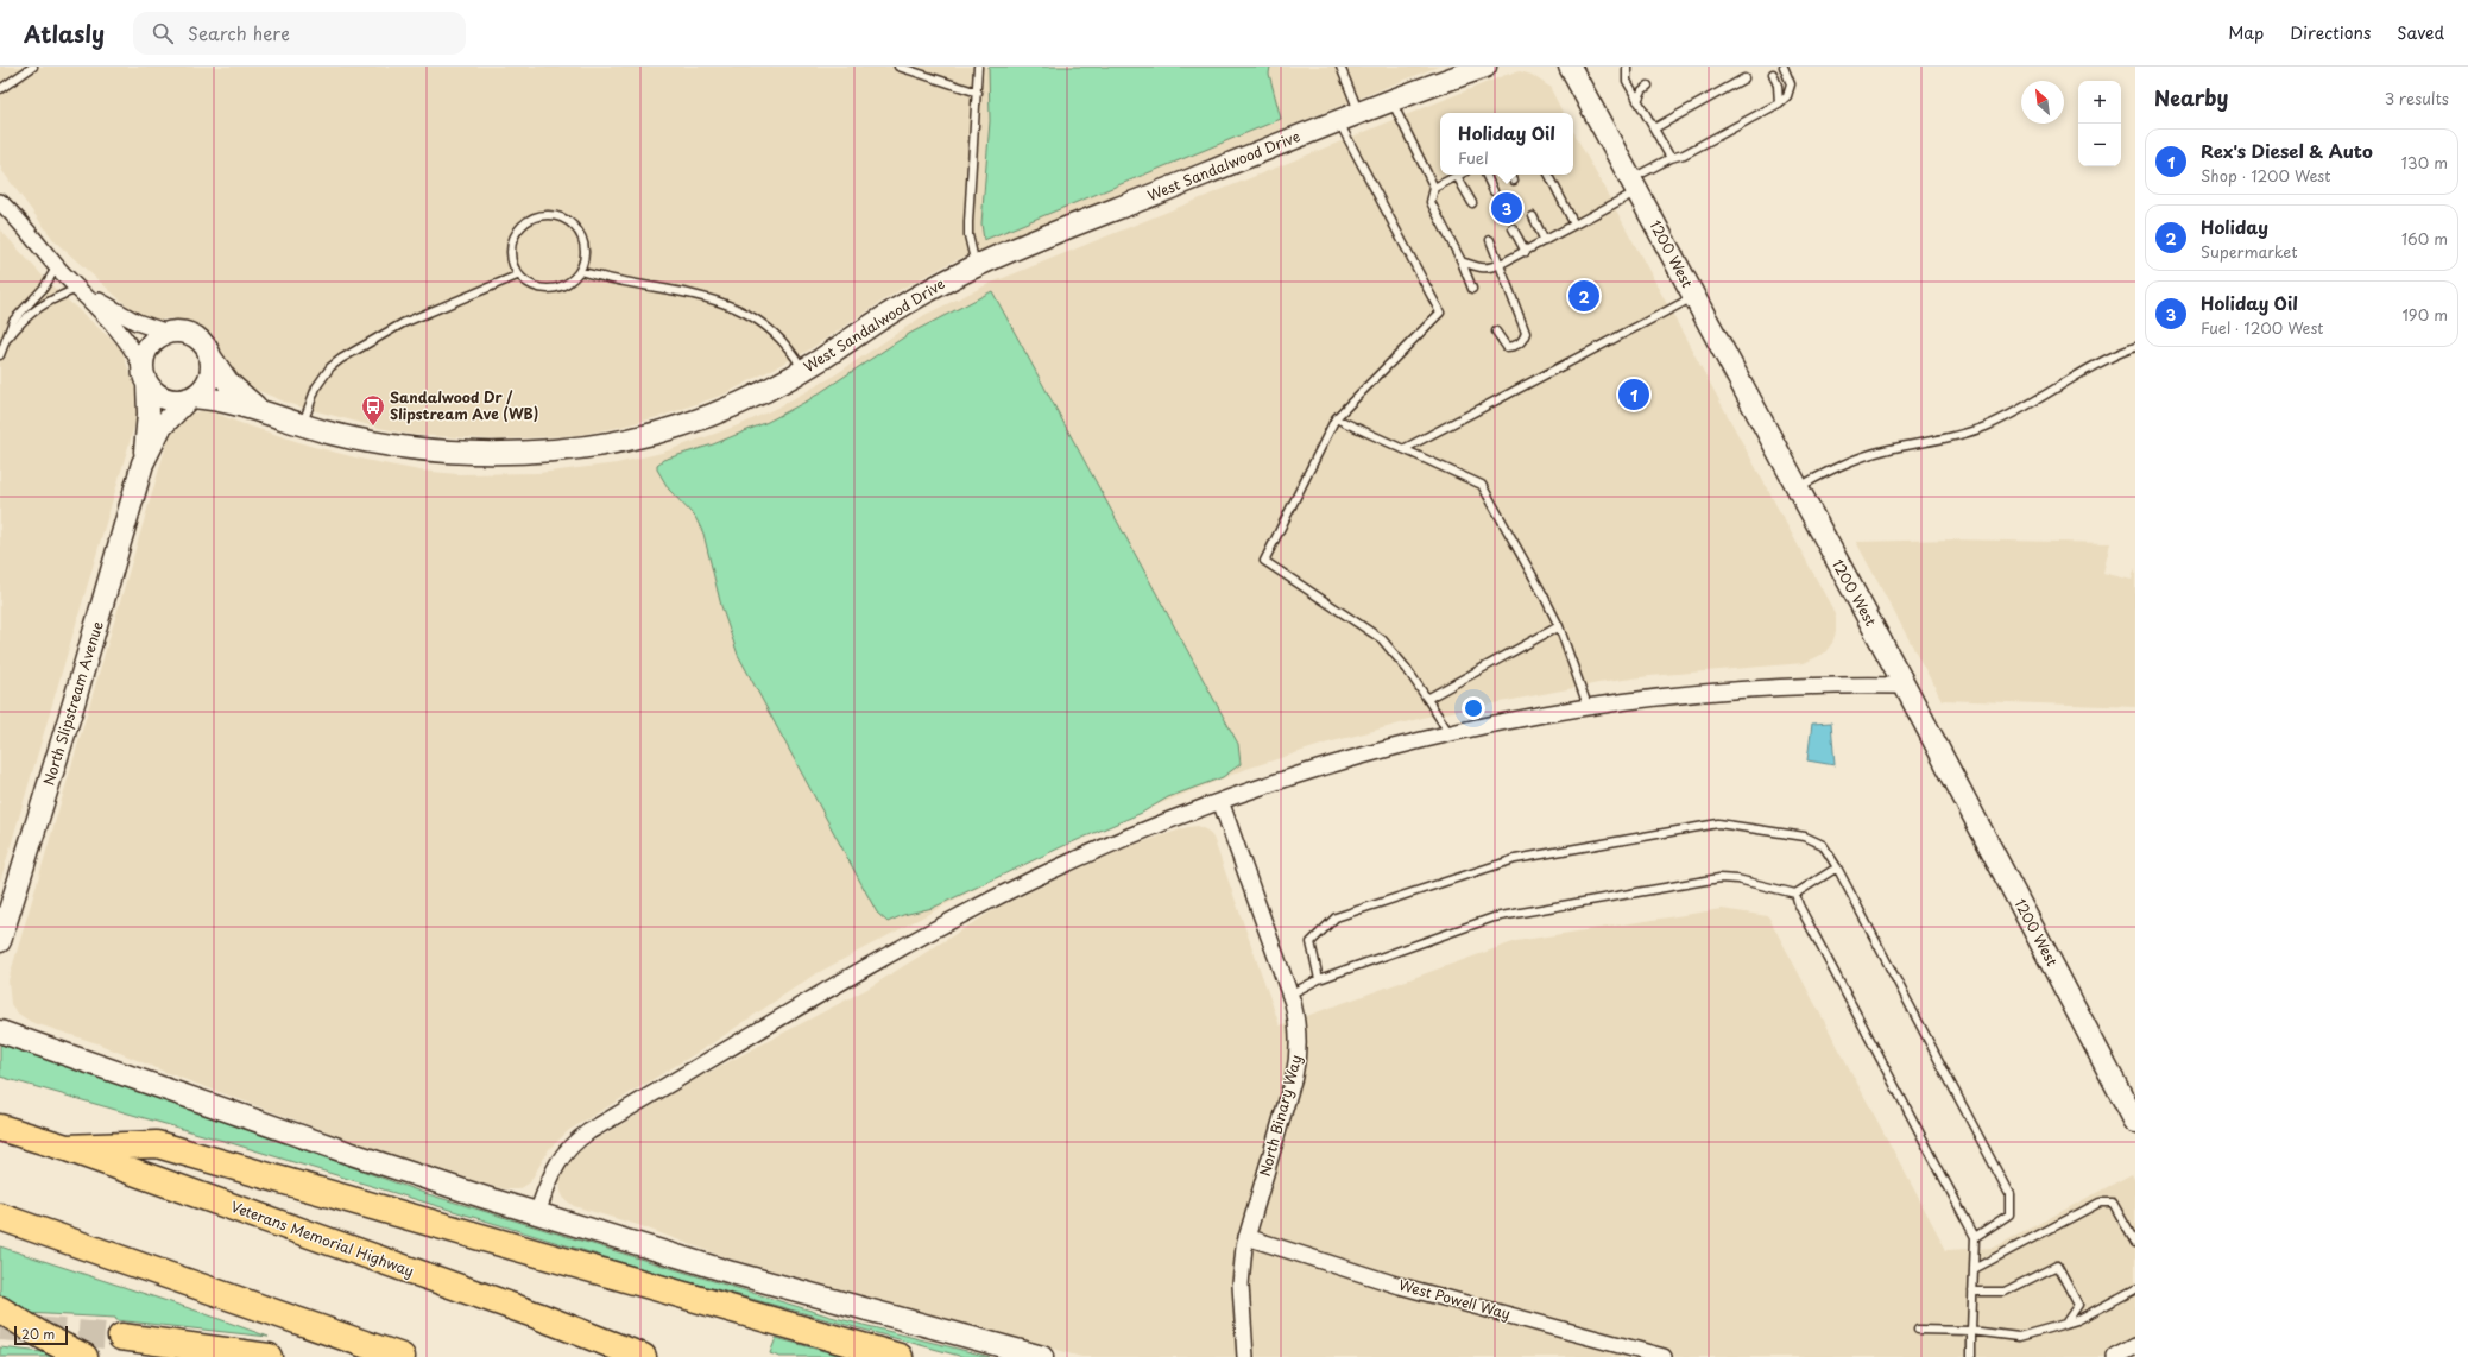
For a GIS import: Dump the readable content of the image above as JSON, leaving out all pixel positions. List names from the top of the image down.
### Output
{
  "streets": {
    "highway": ["Veterans Memorial Highway"],
    "street": [
      "West Sandalwood Drive",
      "1200 West",
      "North Slipstream Avenue",
      "North Binary Way",
      "West Powell Way"
    ]
  },
  "crossings": [
    ["West Sandalwood Drive", "North Slipstream Avenue"],
    ["North Binary Way", "West Powell Way"]
  ],
  "places": {
    "bus stop": ["Sandalwood Dr / Slipstream Ave (WB)"]
  },
  "scale_bar": "20 m",
  "north": "top left",
  "page": {
    "header": "Atlasly",
    "search": "Search here",
    "nav": ["Map", "Directions", "Saved"],
    "heading": ["Nearby", "3 results"],
    "map_buttons": ["+", "−"],
    "popup": ["Holiday Oil", "Fuel"],
    "list": [
      {
        "mark": "1",
        "name": "Rex's Diesel & Auto",
        "note": "Shop · 1200 West",
        "value": "130 m"
      },
      {
        "mark": "2",
        "name": "Holiday",
        "note": "Supermarket",
        "value": "160 m"
      },
      {
        "mark": "3",
        "name": "Holiday Oil",
        "note": "Fuel · 1200 West",
        "value": "190 m"
      }
    ],
    "pins": ["3", "2", "1"],
    "scale": "20 m"
  }
}
